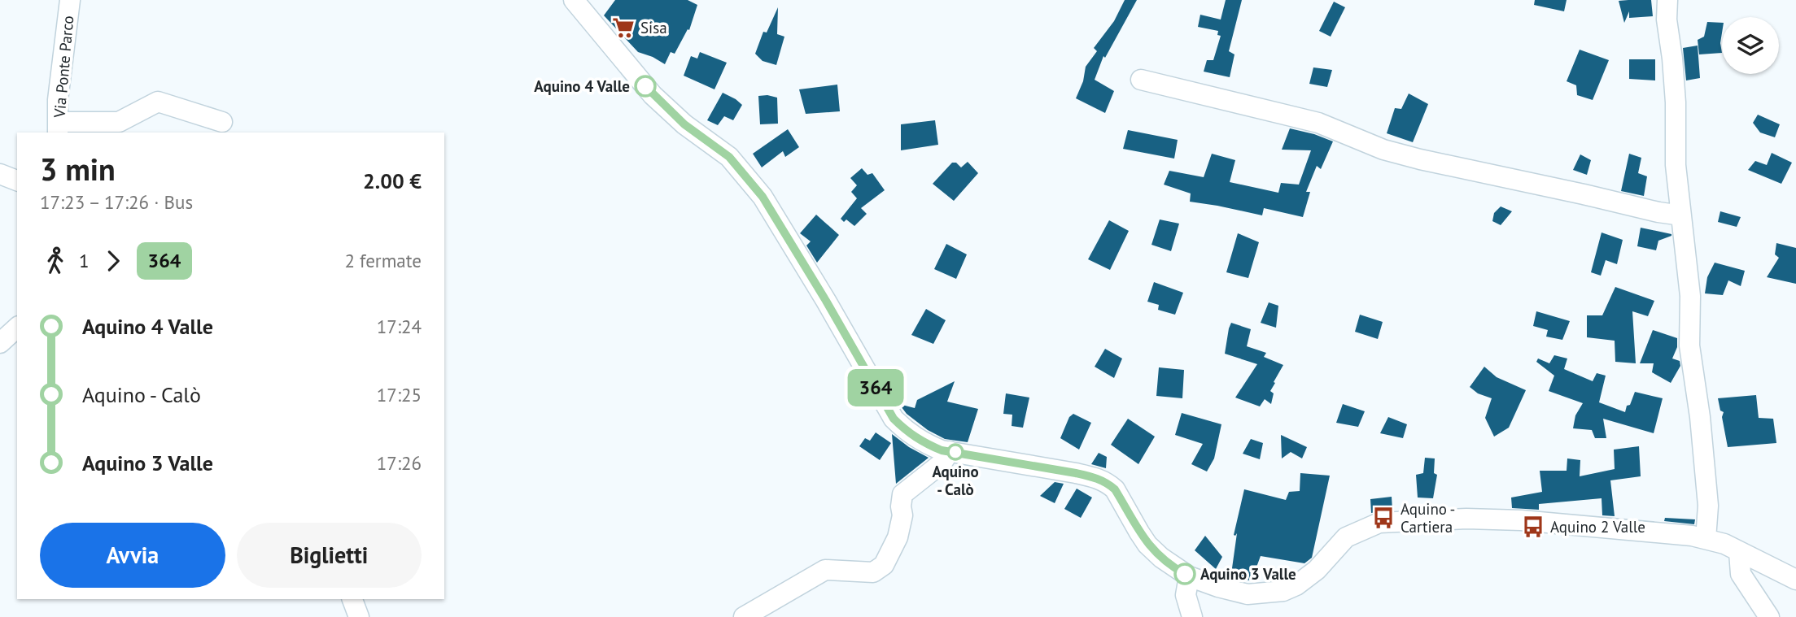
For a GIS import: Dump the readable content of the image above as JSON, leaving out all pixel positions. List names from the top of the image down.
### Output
{
  "streets": {
    "street": ["Via Ponte Parco"]
  },
  "places": {
    "supermarket": ["Sisa"],
    "other": ["Aquino 4 Valle", "Aquino - Calò", "Aquino 3 Valle"],
    "bus stop": ["Aquino - Cartiera", "Aquino 2 Valle"]
  },
  "lines": ["bus line 364"],
  "page": {
    "on_map": "364",
    "heading": ["3 min", "17:23 – 17:26 · Bus", "2.00 €"],
    "legs": ["1", "364", "2 fermate"],
    "list": [
      {
        "name": "Aquino 4 Valle",
        "value": "17:24"
      },
      {
        "name": "Aquino - Calò",
        "value": "17:25"
      },
      {
        "name": "Aquino 3 Valle",
        "value": "17:26"
      }
    ],
    "buttons": ["Avvia", "Biglietti"]
  }
}
